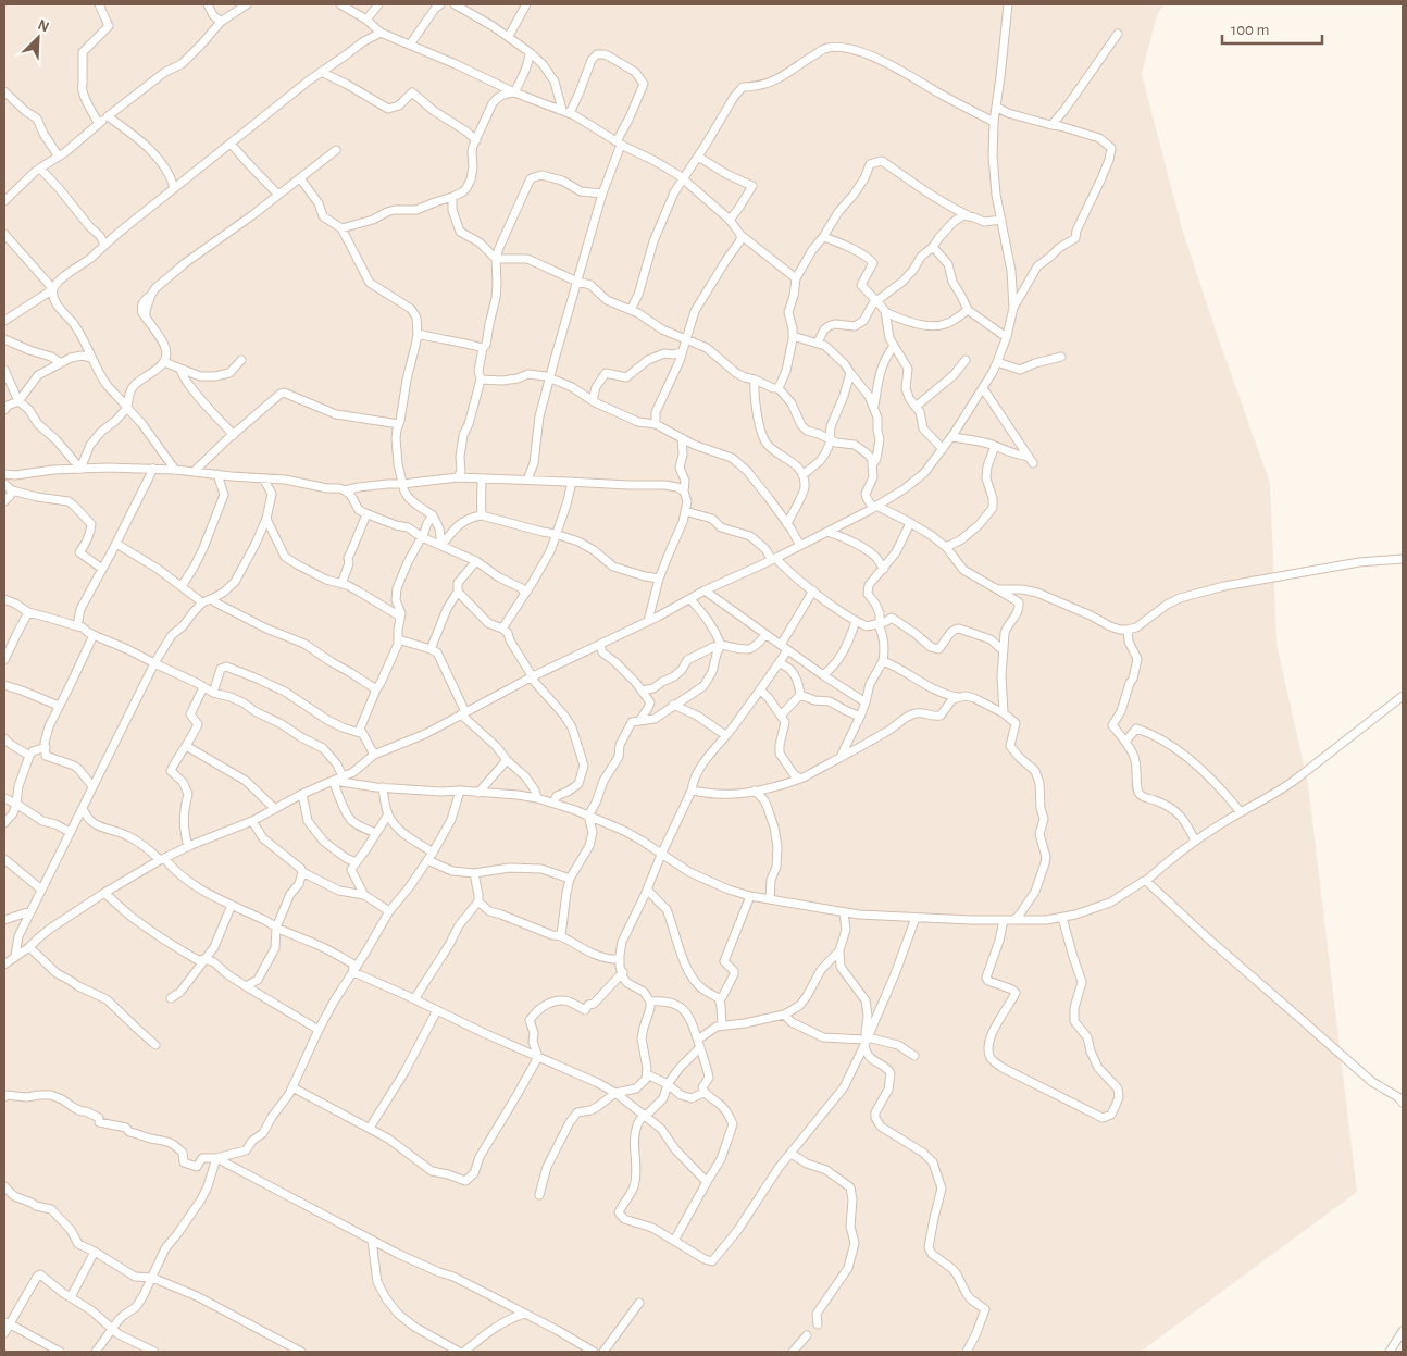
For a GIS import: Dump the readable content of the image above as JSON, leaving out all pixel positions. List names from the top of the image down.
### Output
{
  "scale_bar": "100 m",
  "north": "top right"
}
